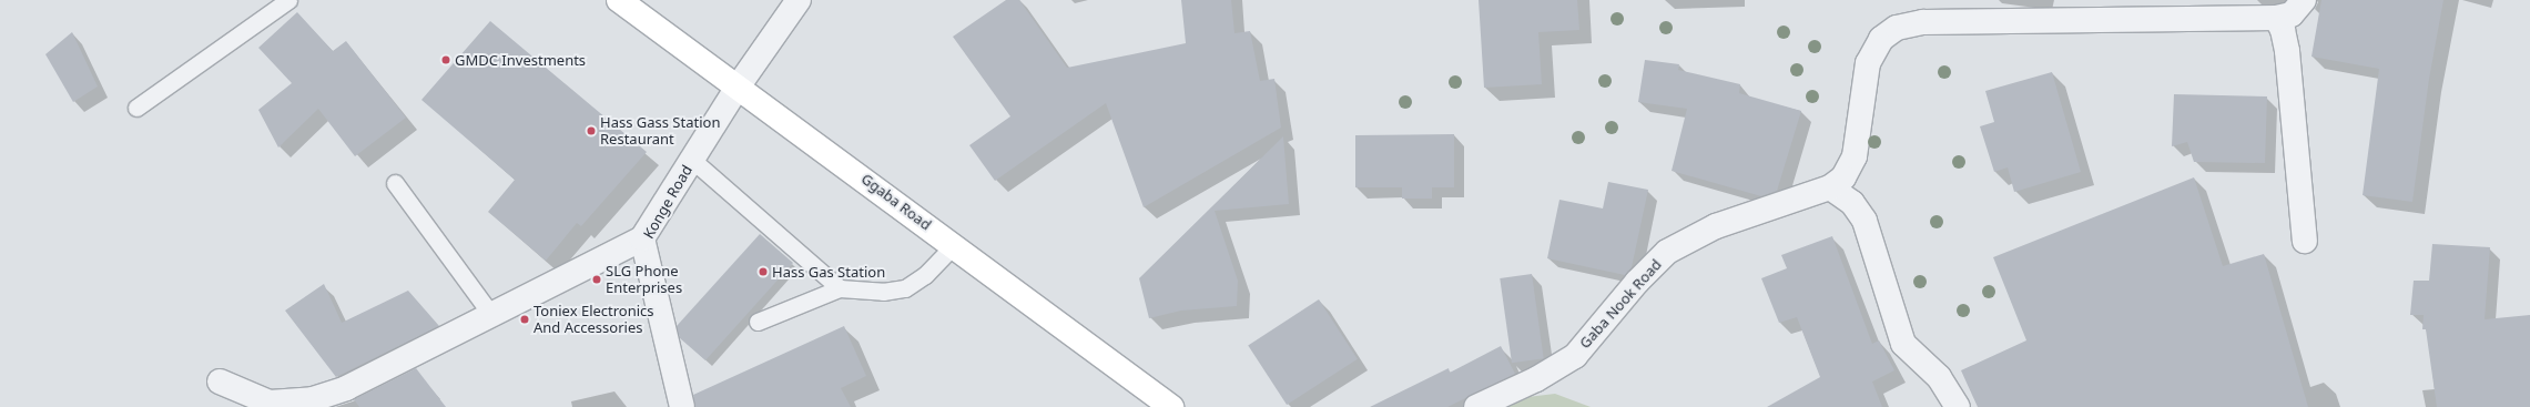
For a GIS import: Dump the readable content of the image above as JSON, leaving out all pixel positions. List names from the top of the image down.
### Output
{
  "streets": {
    "main road": ["Ggaba Road"],
    "street": ["Konge Road", "Gaba Nook Road"]
  },
  "crossings": [
    ["Konge Road", "Ggaba Road"]
  ],
  "places": [
    "GMDC Investments",
    "Hass Gass Station Restaurant",
    "Hass Gas Station",
    "SLG Phone Enterprises",
    "Toniex Electronics And Accessories"
  ]
}
